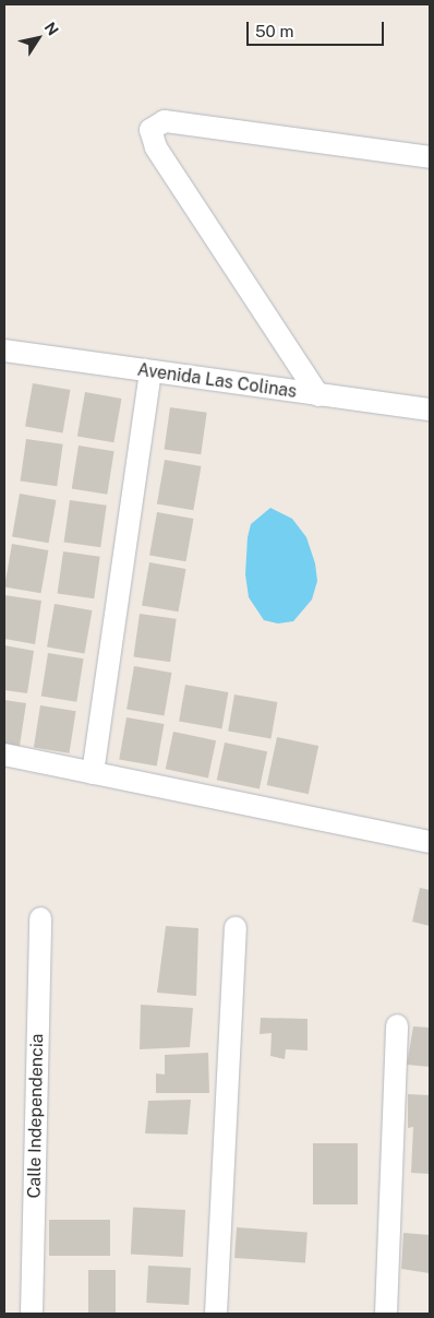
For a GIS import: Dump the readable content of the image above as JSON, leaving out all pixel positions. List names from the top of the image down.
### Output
{
  "streets": {
    "street": ["Avenida Las Colinas", "Calle Independencia"]
  },
  "scale_bar": "50 m",
  "north": "top right"
}
